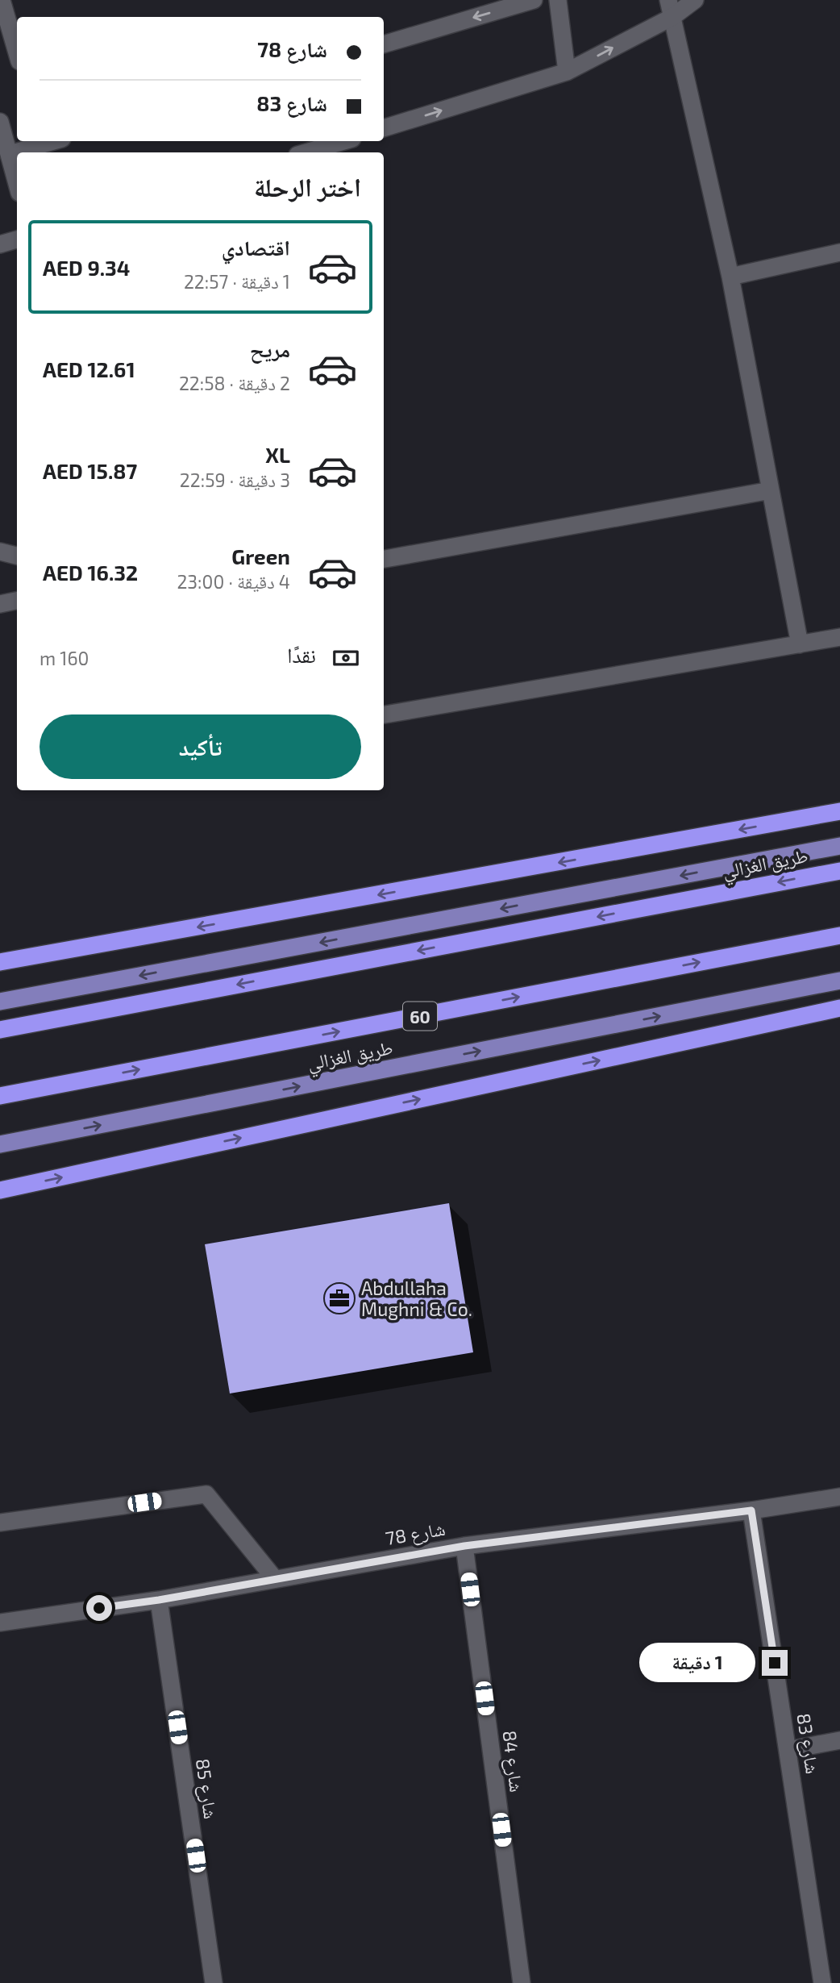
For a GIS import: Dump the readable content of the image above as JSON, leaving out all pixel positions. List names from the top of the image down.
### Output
{
  "streets": {
    "highway": ["طريق الغزالي", "60"],
    "street": [
      "شارع 78",
      "شارع 83",
      "شارع 84",
      "شارع 85"
    ]
  },
  "crossings": [
    ["شارع 78", "شارع 83"],
    ["شارع 78", "شارع 84"],
    ["شارع 78", "شارع 85"]
  ],
  "places": {
    "office": ["Abdullaha Mughni & Co."]
  },
  "page": {
    "banner": ["شارع 78", "شارع 83"],
    "heading": "اختر الرحلة",
    "list": [
      {
        "name": "اقتصادي",
        "note": "1 دقيقة · 22:57",
        "value": "AED 9.34"
      },
      {
        "name": "مريح",
        "note": "2 دقيقة · 22:58",
        "value": "AED 12.61"
      },
      {
        "name": "XL",
        "note": "3 دقيقة · 22:59",
        "value": "AED 15.87"
      },
      {
        "name": "Green",
        "note": "4 دقيقة · 23:00",
        "value": "AED 16.32"
      }
    ],
    "pay": ["نقدًا", "160 m"],
    "buttons": "تأكيد",
    "bubble": "1 دقيقة"
  }
}
